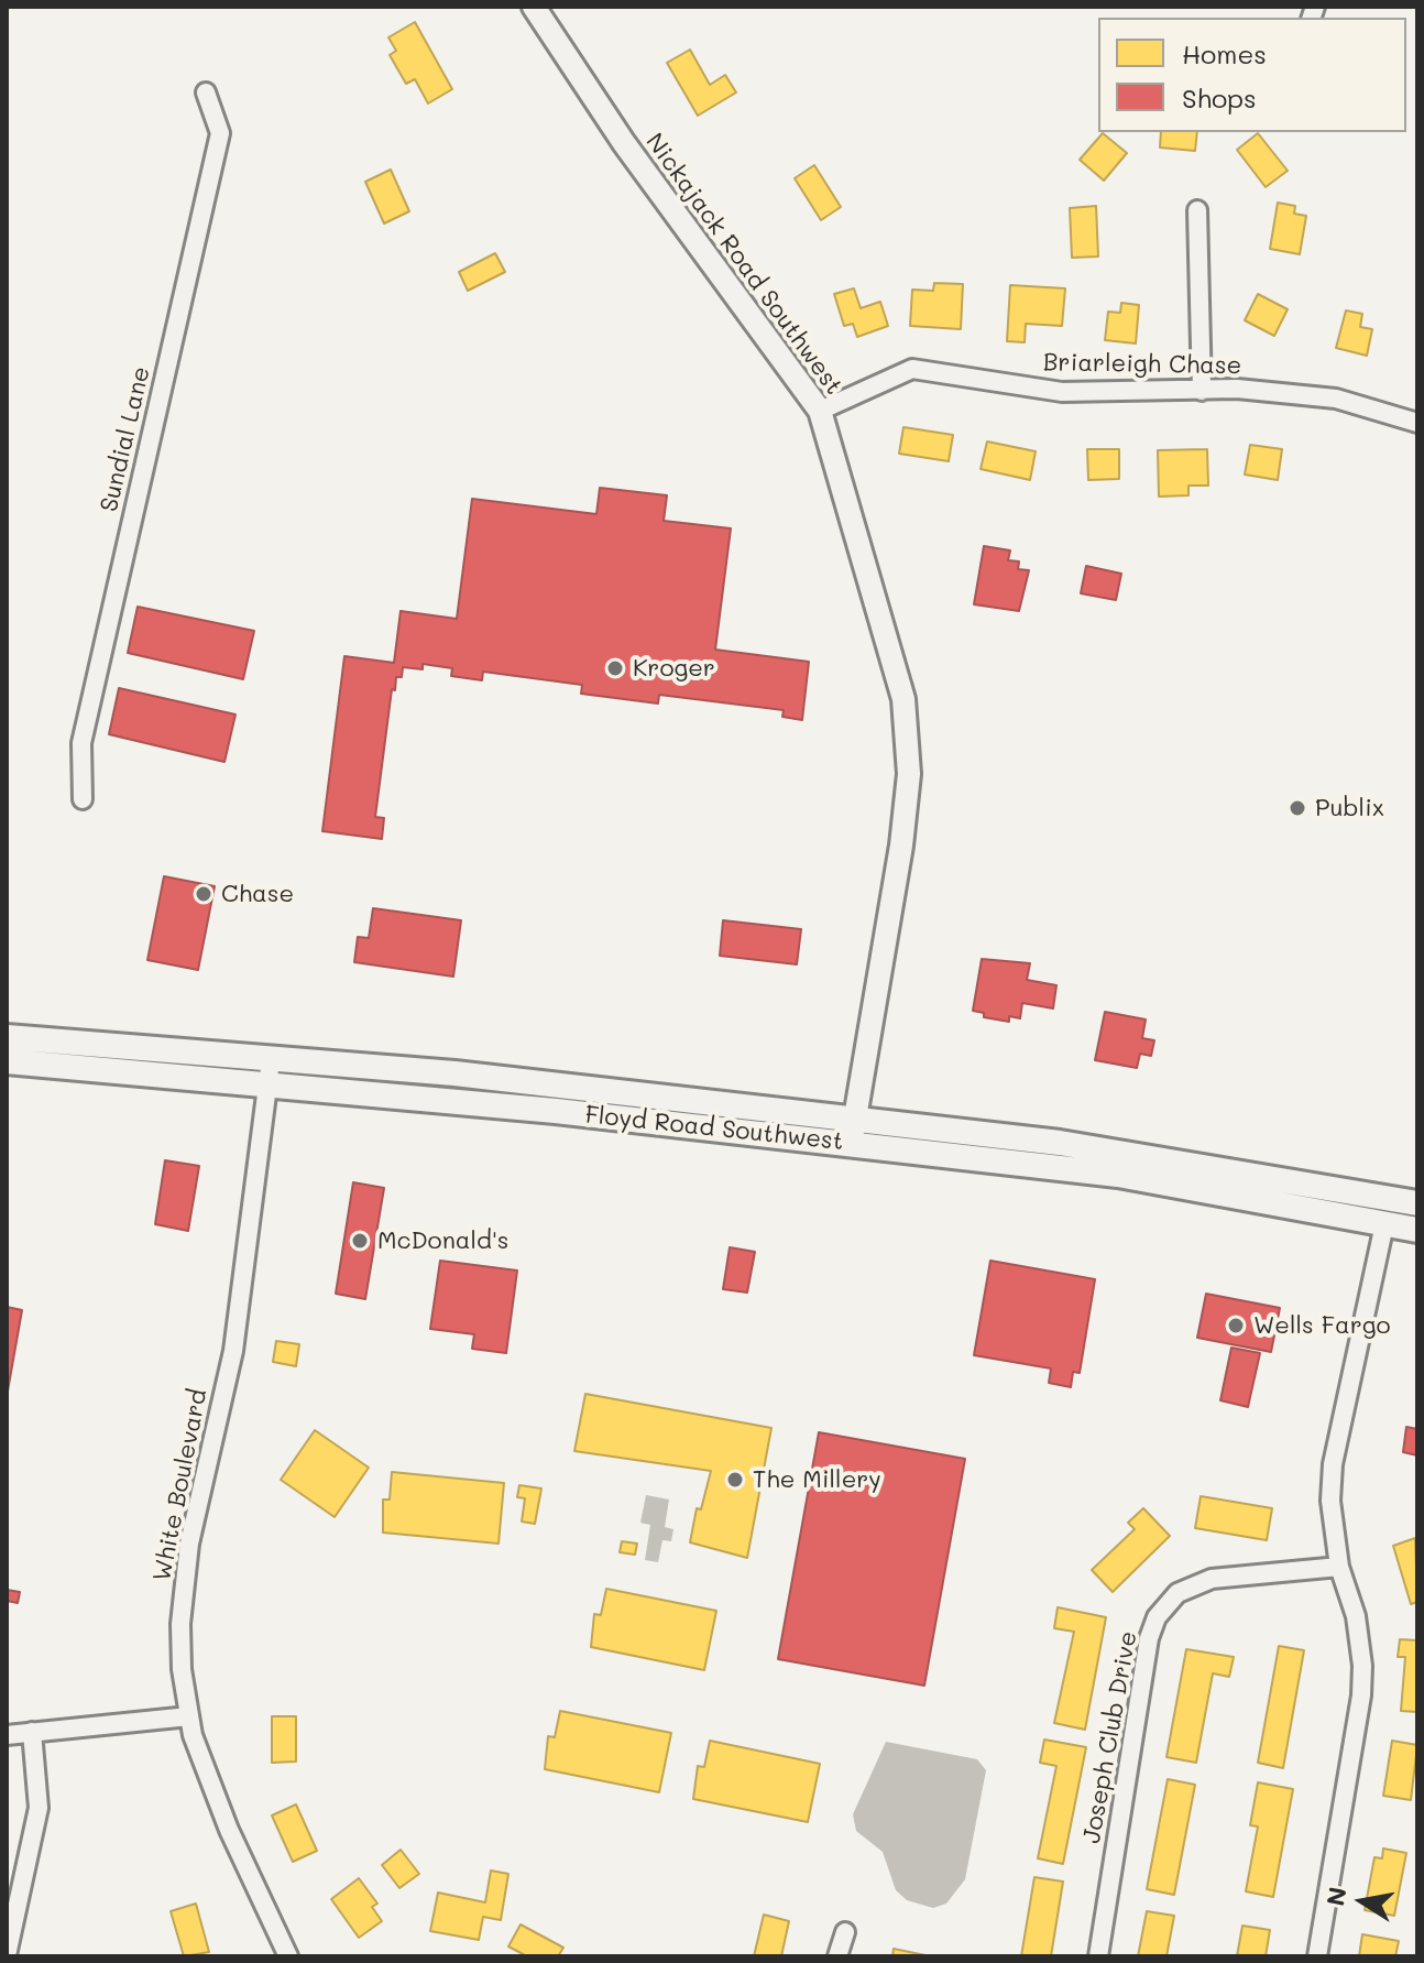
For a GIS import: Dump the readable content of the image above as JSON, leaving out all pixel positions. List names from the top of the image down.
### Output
{
  "streets": {
    "main road": ["Floyd Road Southwest"],
    "street": [
      "Nickajack Road Southwest",
      "Briarleigh Chase",
      "Sundial Lane",
      "White Boulevard",
      "Joseph Club Drive"
    ]
  },
  "crossings": [
    ["Nickajack Road Southwest", "Briarleigh Chase"],
    ["Nickajack Road Southwest", "Floyd Road Southwest"],
    ["Floyd Road Southwest", "White Boulevard"]
  ],
  "places": [
    "Kroger",
    "Publix",
    "Chase",
    "McDonald's",
    "Wells Fargo",
    "The Millery"
  ],
  "legend": ["Homes", "Shops"],
  "north": "left"
}
